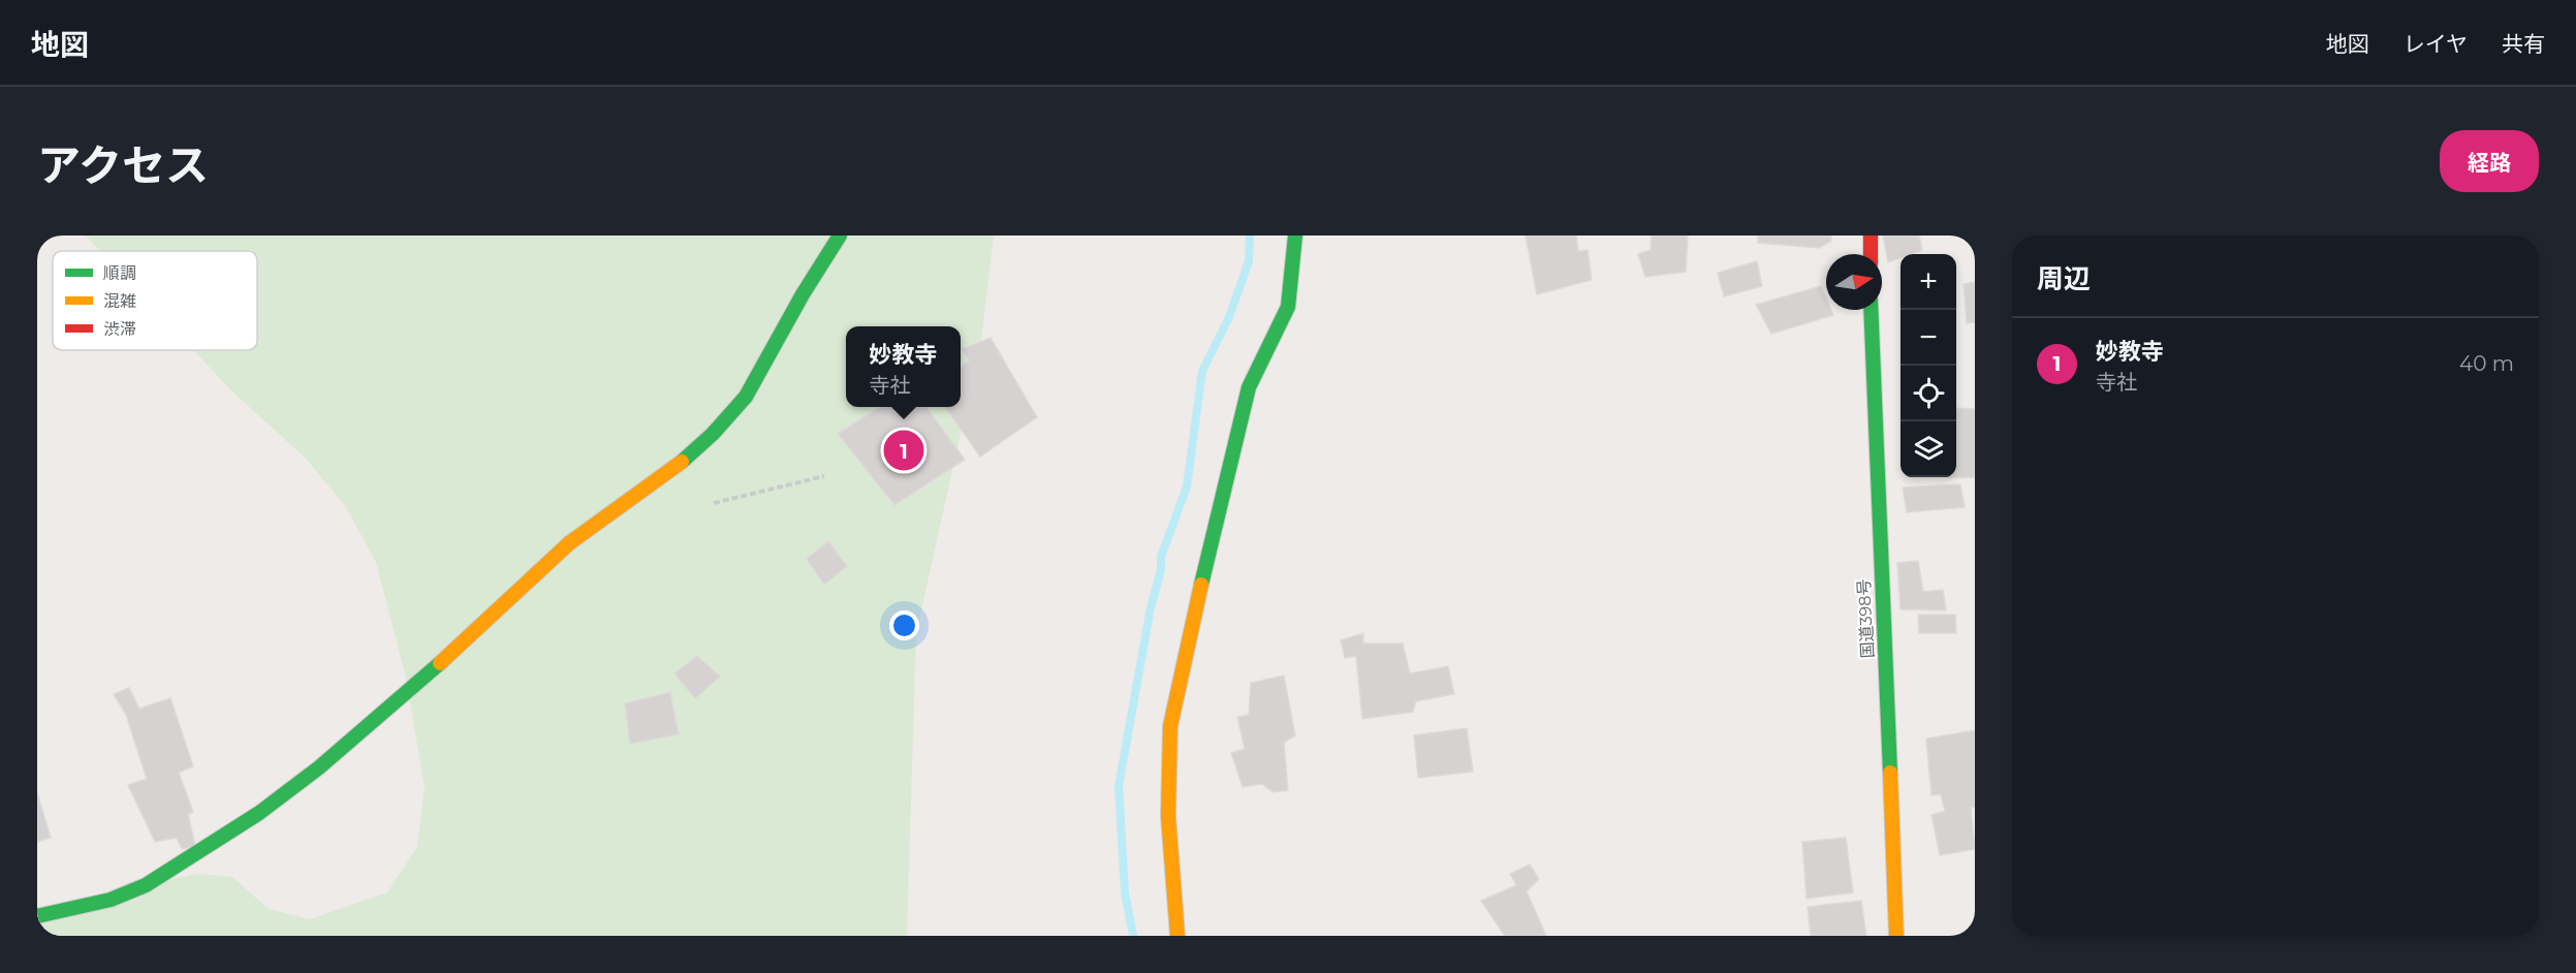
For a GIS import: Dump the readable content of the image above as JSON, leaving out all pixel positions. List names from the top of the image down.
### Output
{
  "streets": {
    "main road": ["国道398号"]
  },
  "legend": ["順調", "混雑", "渋滞"],
  "north": "right",
  "page": {
    "header": "地図",
    "nav": ["地図", "レイヤ", "共有"],
    "title": "アクセス",
    "buttons": "経路",
    "heading": "周辺",
    "map_buttons": ["+", "−"],
    "list": [
      {
        "mark": "1",
        "name": "妙教寺",
        "note": "寺社",
        "value": "40 m"
      }
    ],
    "popup": ["妙教寺", "寺社"],
    "pins": "1"
  }
}
